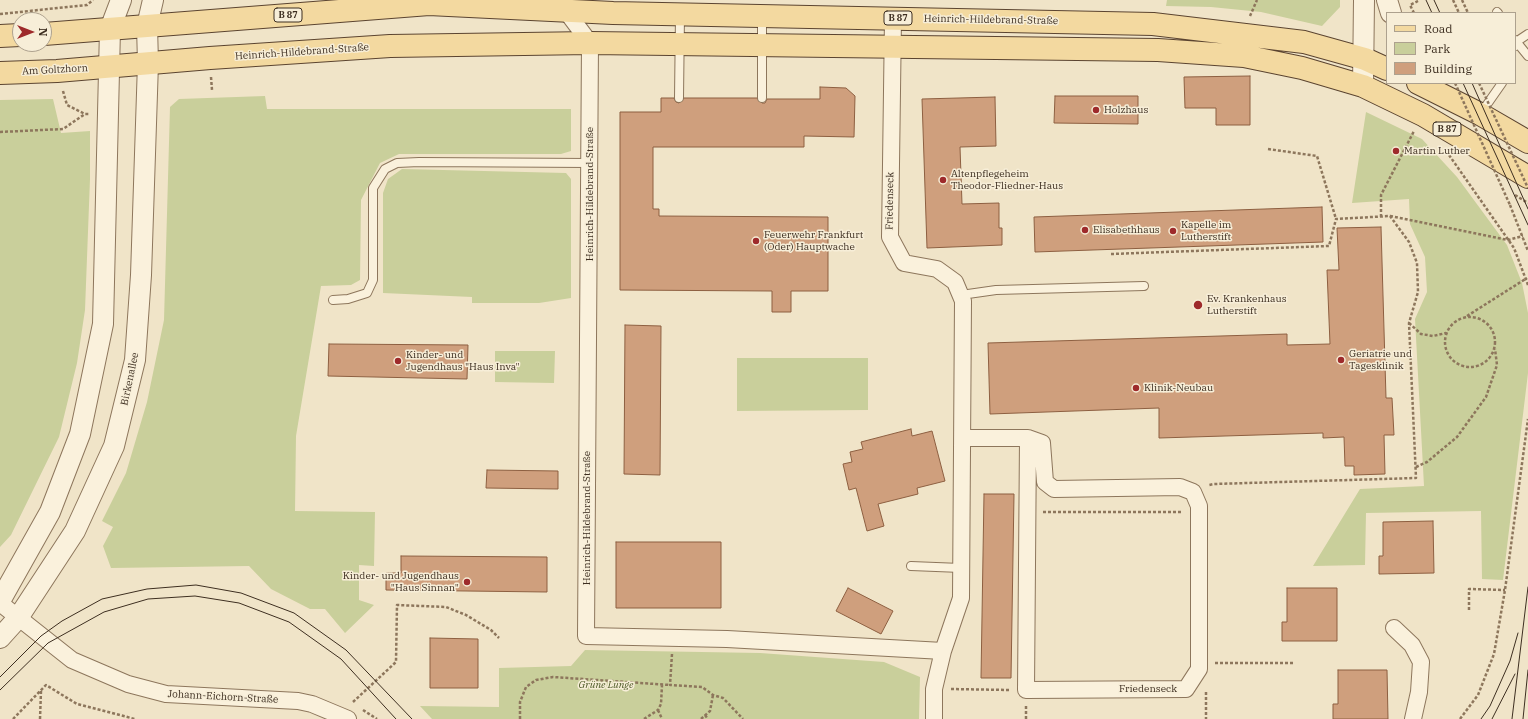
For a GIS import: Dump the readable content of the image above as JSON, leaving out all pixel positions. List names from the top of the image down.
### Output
{
  "streets": {
    "main road": ["B 87", "Heinrich-Hildebrand-Straße", "Am Goltzhorn"],
    "street": ["Friedenseck", "Birkenallee", "Johann-Eichorn-Straße"]
  },
  "crossings": [
    ["B 87", "Heinrich-Hildebrand-Straße"],
    ["Heinrich-Hildebrand-Straße", "Am Goltzhorn"],
    ["Heinrich-Hildebrand-Straße", "Friedenseck"],
    ["Heinrich-Hildebrand-Straße", "Birkenallee"],
    ["Birkenallee", "Johann-Eichorn-Straße"]
  ],
  "parks": ["Grüne Lunge"],
  "places": [
    "Holzhaus",
    "Martin Luther",
    "Altenpflegeheim Theodor-Fliedner-Haus",
    "Elisabethhaus",
    "Kapelle im Lutherstift",
    "Feuerwehr Frankfurt (Oder) Hauptwache",
    "Ev. Krankenhaus Lutherstift",
    "Geriatrie und Tagesklinik",
    "Kinder- und Jugendhaus \"Haus Inva\"",
    "Klinik-Neubau",
    "Kinder- und Jugendhaus \"Haus Sinnan\""
  ],
  "legend": ["Road", "Park", "Building"],
  "north": "right"
}
